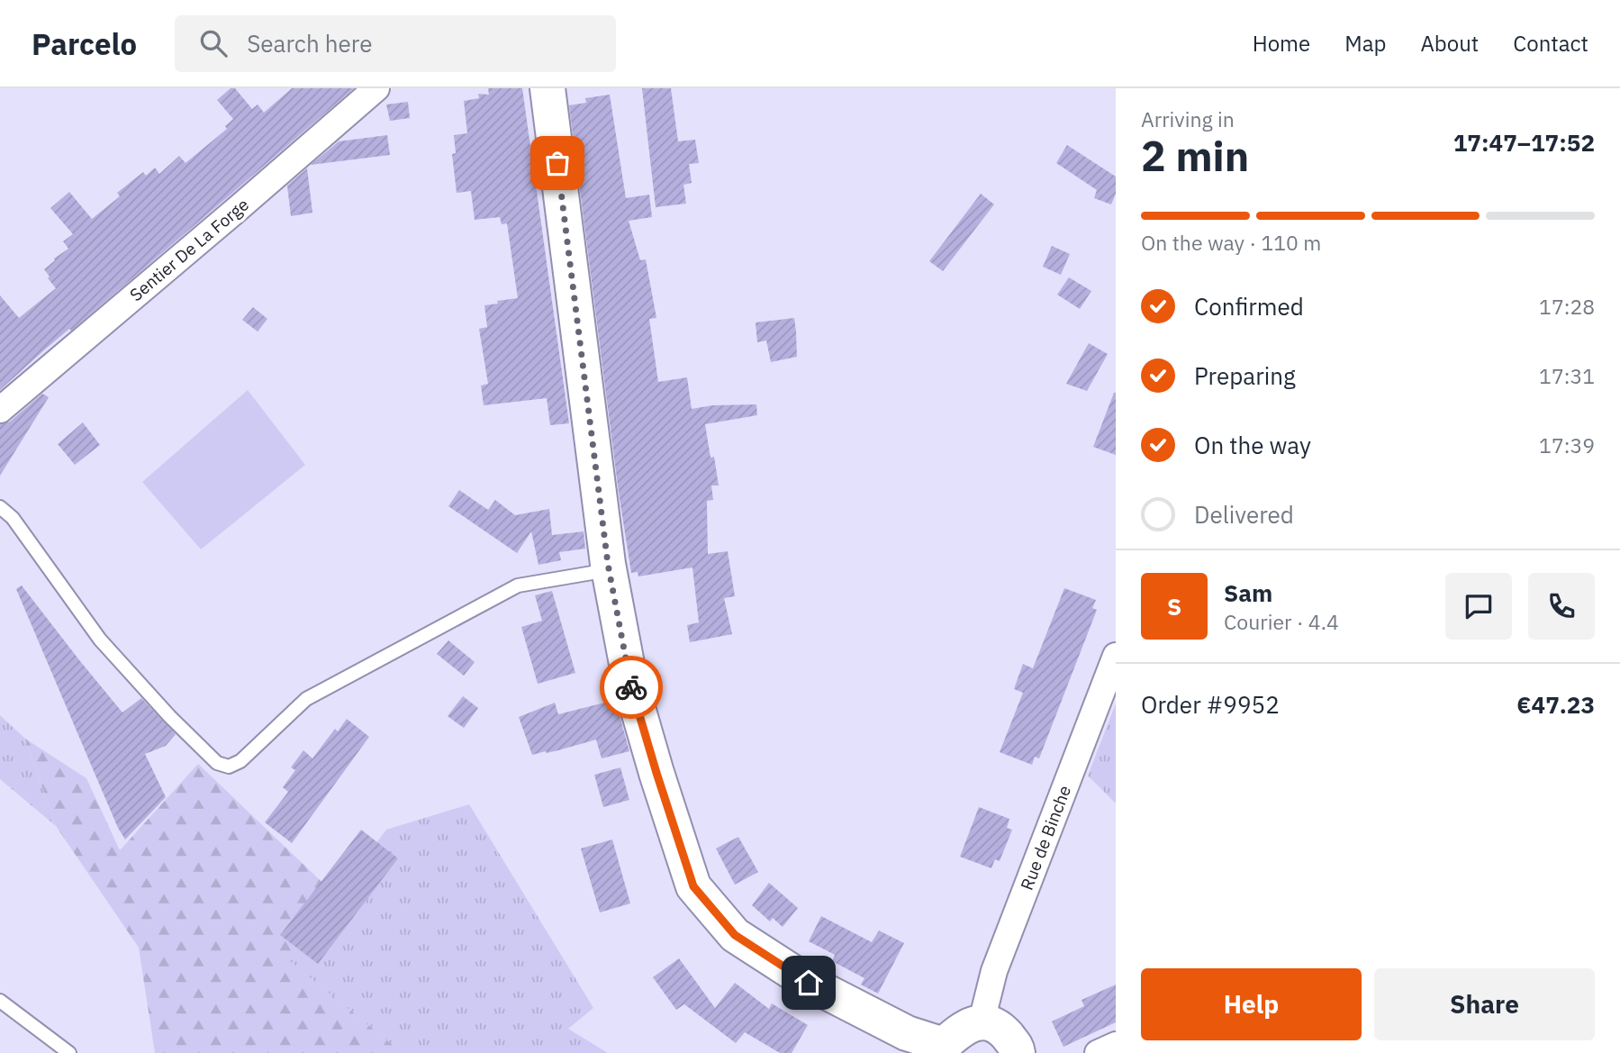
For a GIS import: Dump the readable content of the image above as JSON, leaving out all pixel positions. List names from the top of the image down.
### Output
{
  "streets": {
    "street": ["Sentier De La Forge", "Rue de Binche"]
  },
  "page": {
    "header": "Parcelo",
    "search": "Search here",
    "nav": [
      "Home",
      "Map",
      "About",
      "Contact"
    ],
    "heading": ["2 min", "Arriving in", "17:47–17:52"],
    "panel": [
      "Sam",
      "Courier · 4.4",
      "Order #9952",
      "€47.23"
    ],
    "bar": "On the way · 110 m",
    "list": [
      ["Confirmed", "17:28"],
      ["Preparing", "17:31"],
      ["On the way", "17:39"],
      "Delivered"
    ],
    "round": "S",
    "buttons": ["Help", "Share"]
  }
}
